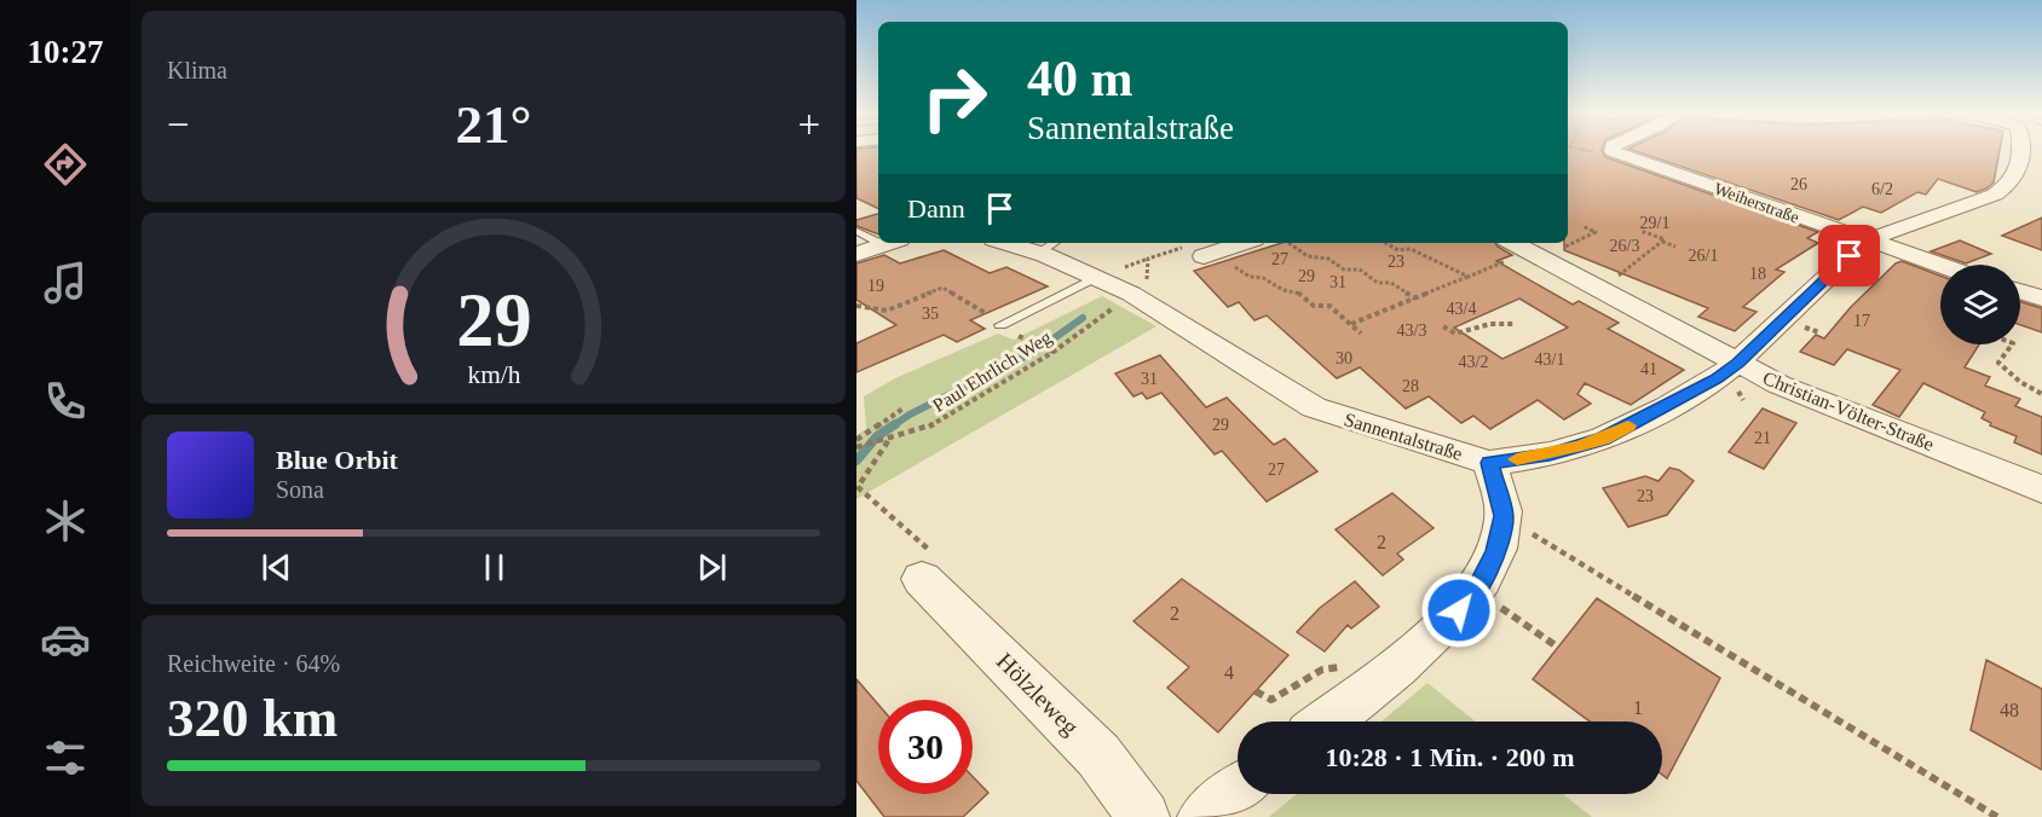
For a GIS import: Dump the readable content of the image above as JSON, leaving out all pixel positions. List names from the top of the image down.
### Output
{
  "streets": {
    "street": [
      "Weiherstraße",
      "Christian-Völter-Straße",
      "Sannentalstraße",
      "Hölzleweg"
    ],
    "path": ["Paul Ehrlich Weg"]
  },
  "crossings": [
    ["Weiherstraße", "Sannentalstraße"],
    ["Paul Ehrlich Weg", "Sannentalstraße"],
    ["Christian-Völter-Straße", "Sannentalstraße"]
  ],
  "house_numbers": [
    "26",
    "6/2",
    "29/1",
    "26/3",
    "26/1",
    "27",
    "23",
    "18",
    "29",
    "31",
    "19",
    "43/4",
    "35",
    "17",
    "43/3",
    "30",
    "43/1",
    "43/2",
    "41",
    "31",
    "28",
    "29",
    "21",
    "27",
    "23",
    "2",
    "2",
    "4",
    "1",
    "48"
  ],
  "page": {
    "tabs": "10:27",
    "tile": [
      "Klima",
      ["Reichweite · 64%", "320 km"]
    ],
    "turn": ["40 m", "Sannentalstraße"],
    "heat": ["−", "21°", "+"],
    "then": "Dann",
    "song": ["Blue Orbit", "Sona"],
    "limit": "30",
    "trip": "10:28 · 1 Min. · 200 m",
    "gauge": ["29", "km/h"]
  }
}
